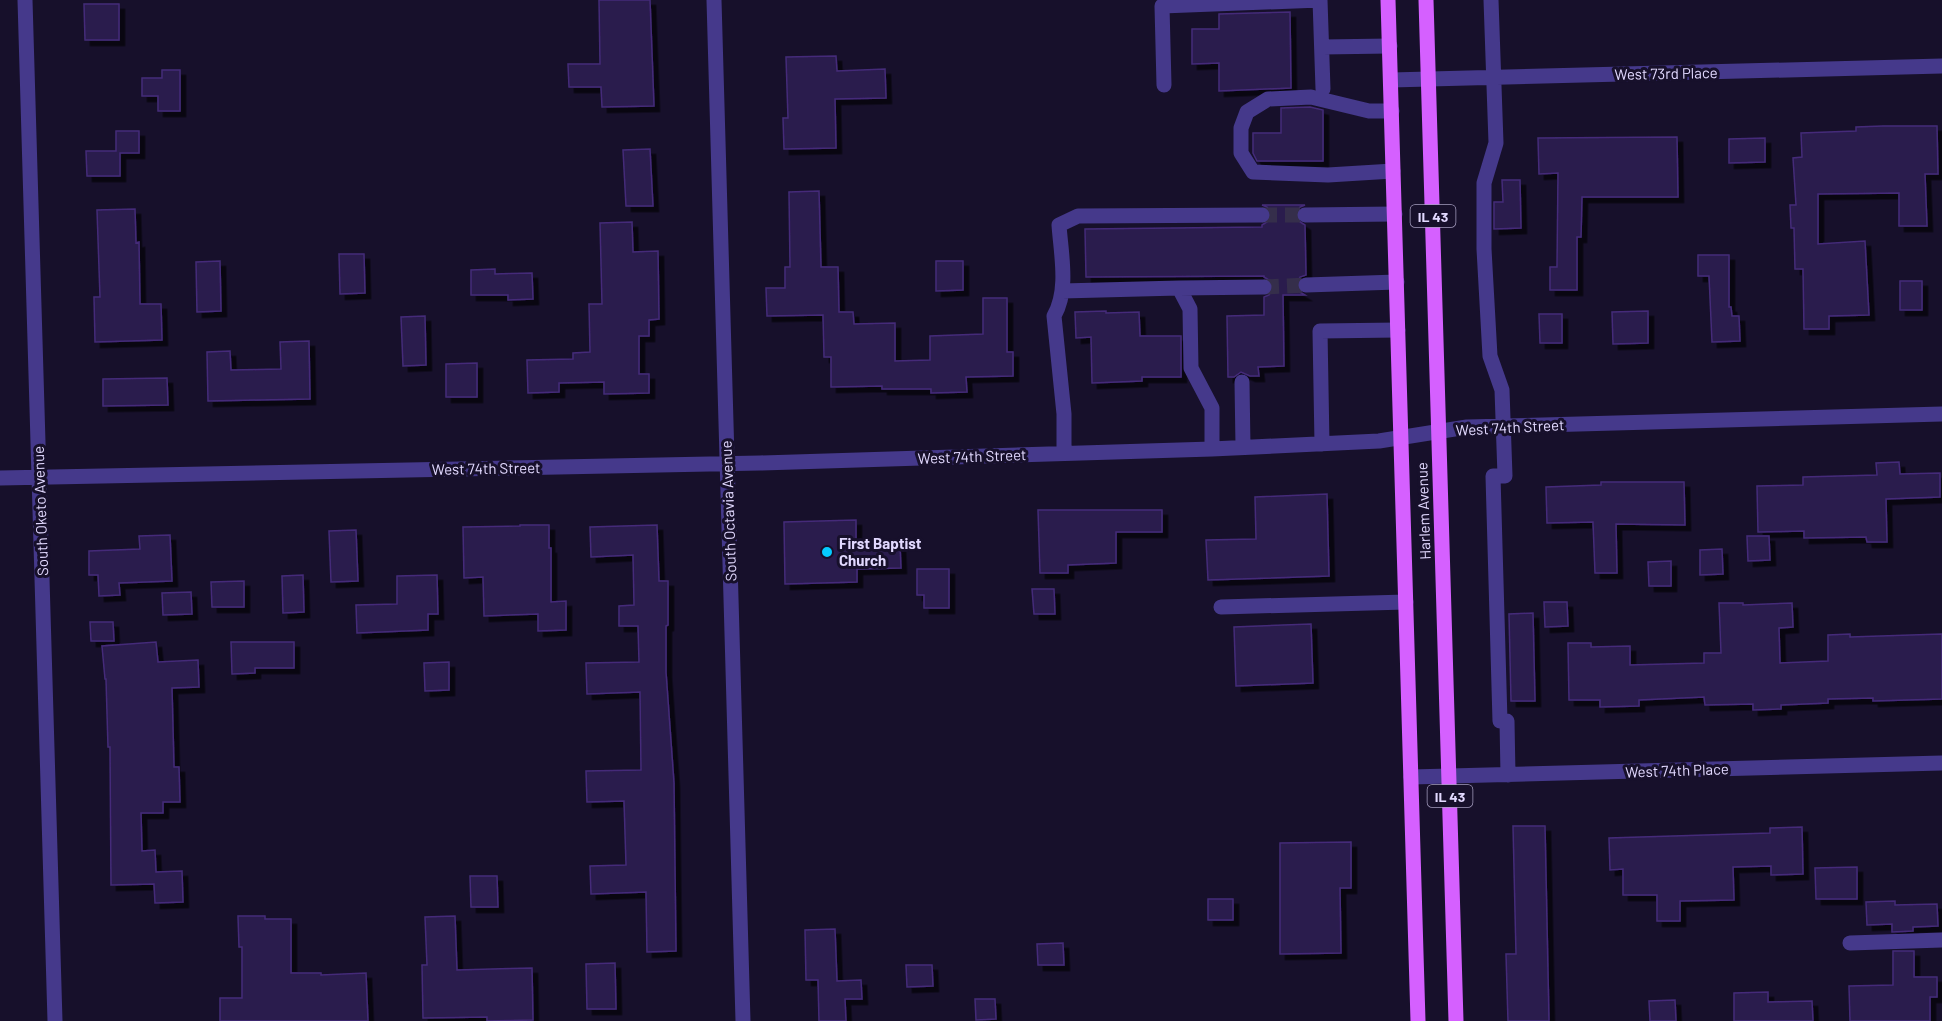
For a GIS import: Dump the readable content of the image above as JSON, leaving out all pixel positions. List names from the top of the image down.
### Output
{
  "streets": {
    "main road": ["IL 43", "Harlem Avenue"],
    "street": [
      "West 73rd Place",
      "West 74th Street",
      "South Oketo Avenue",
      "South Octavia Avenue",
      "West 74th Place"
    ]
  },
  "crossings": [
    ["West 73rd Place", "Harlem Avenue"],
    ["West 74th Street", "South Oketo Avenue"],
    ["West 74th Street", "South Octavia Avenue"],
    ["West 74th Street", "Harlem Avenue"],
    ["Harlem Avenue", "West 74th Place"]
  ],
  "places": ["First Baptist Church"]
}
